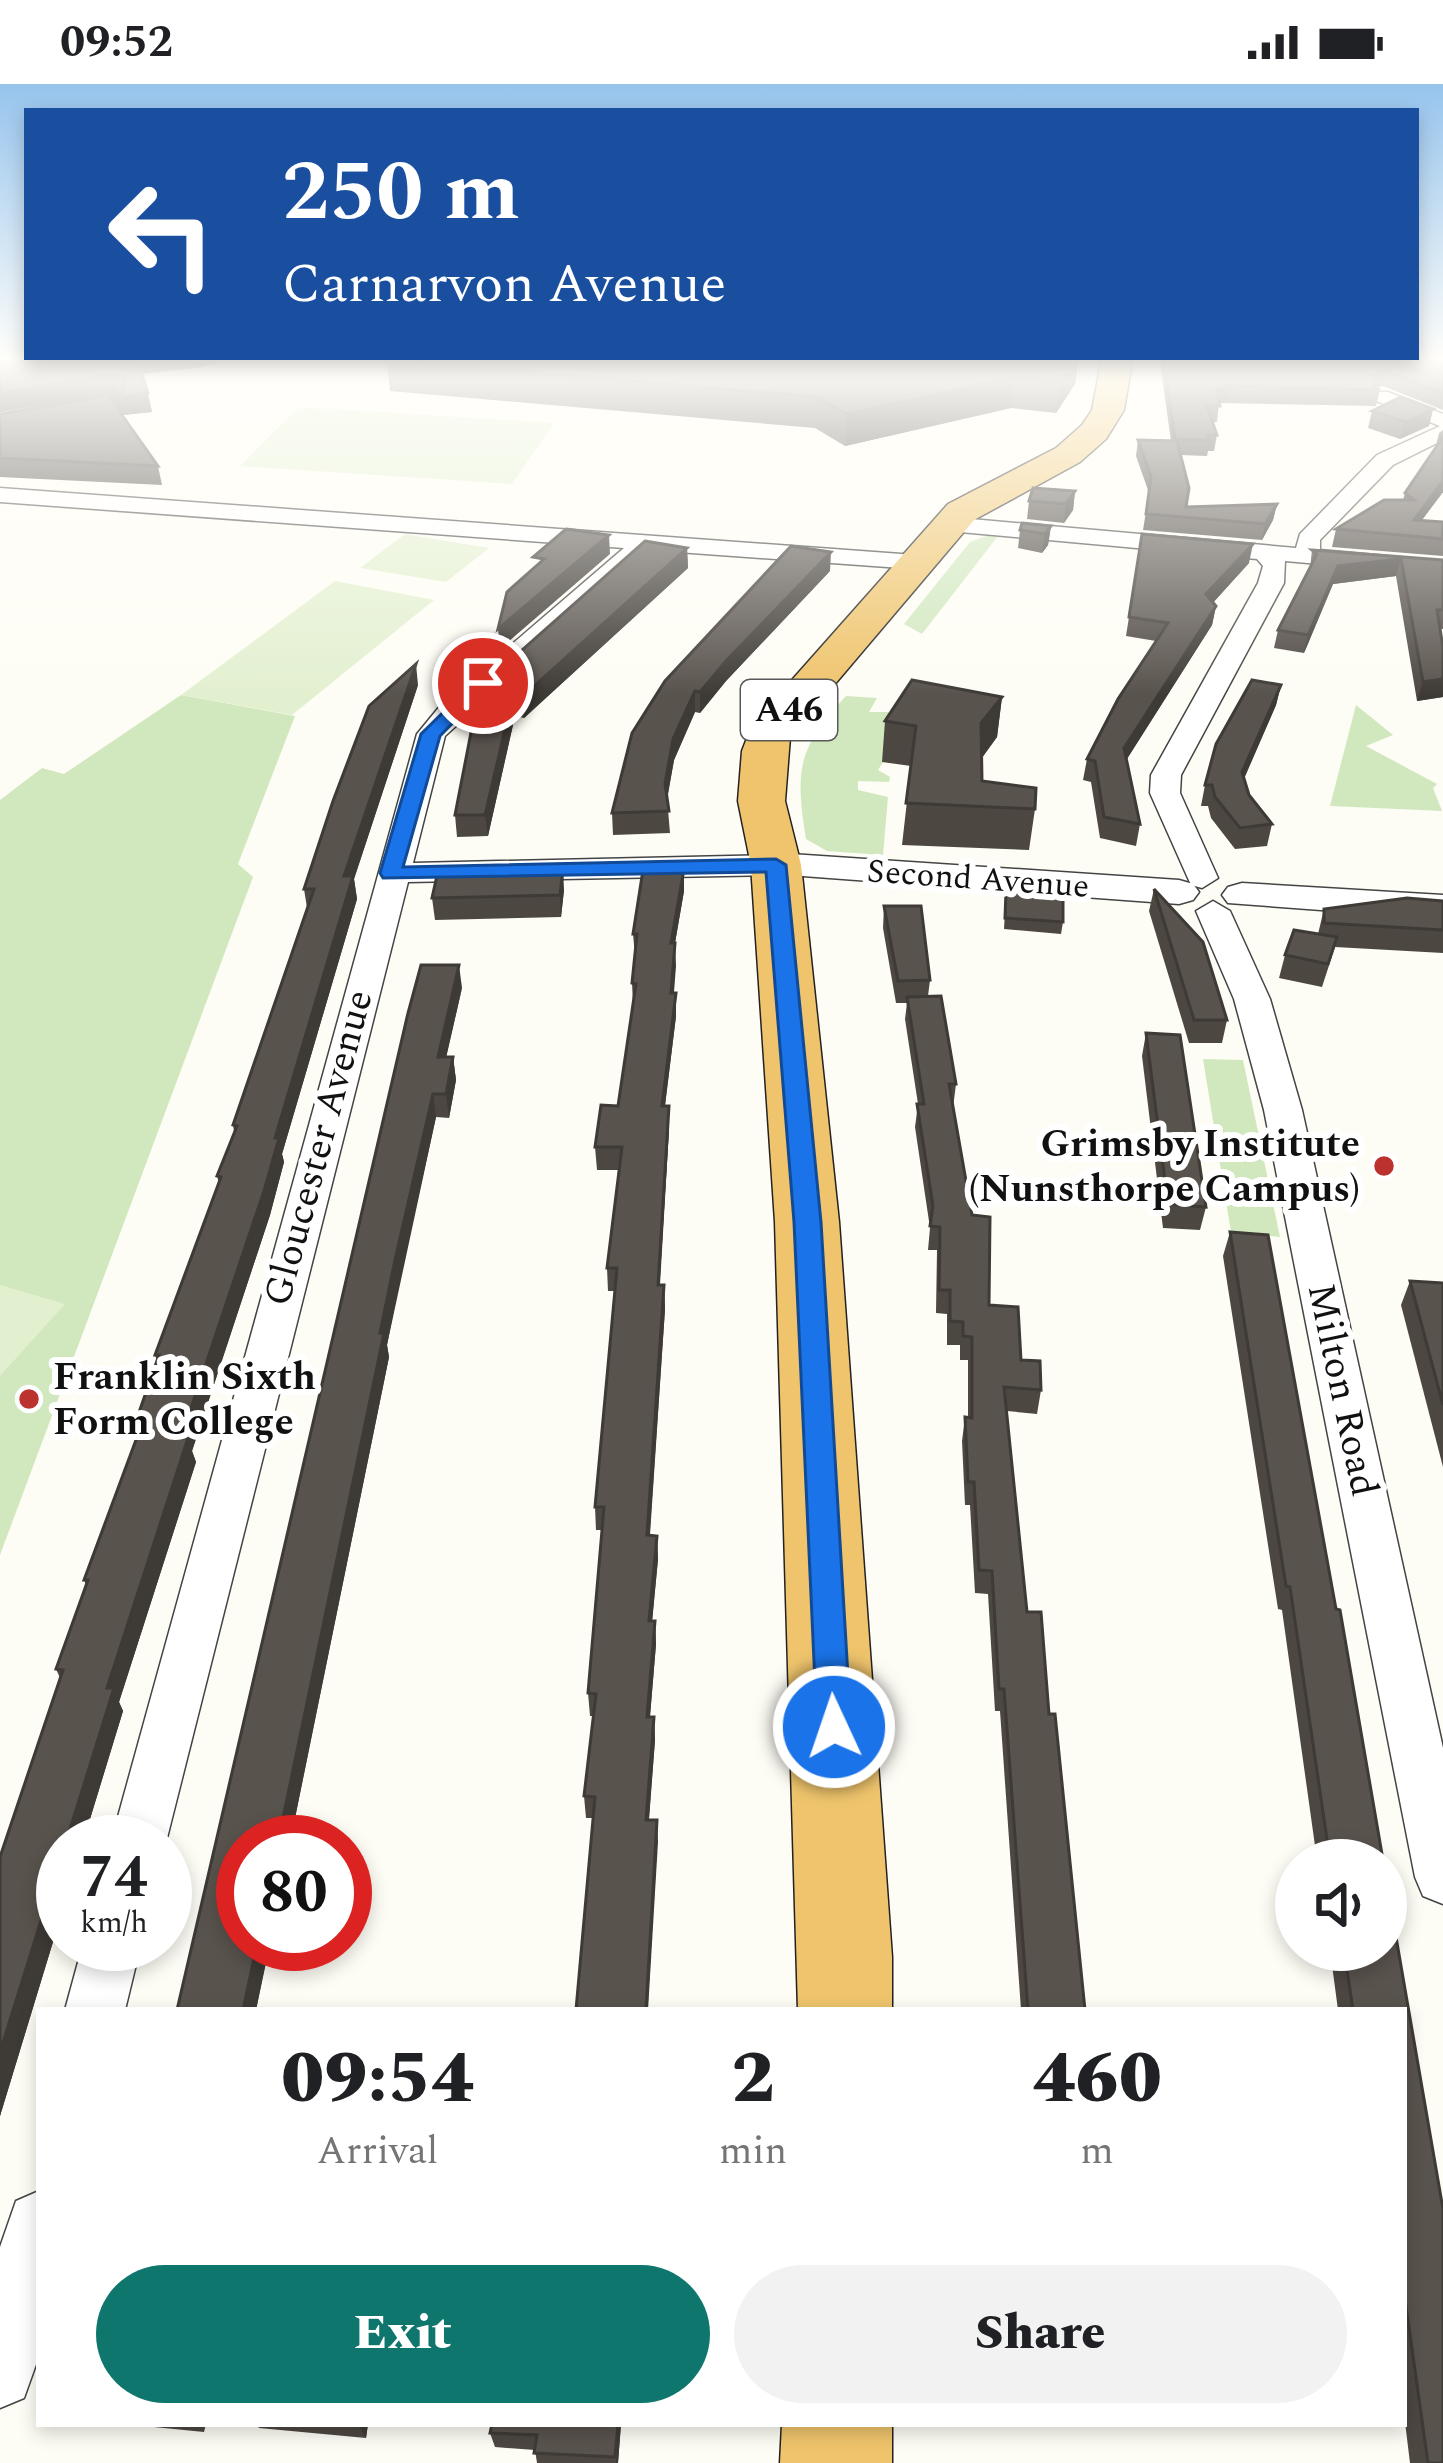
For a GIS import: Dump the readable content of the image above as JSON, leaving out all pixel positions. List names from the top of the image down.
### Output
{
  "streets": {
    "highway": ["A46"],
    "street": ["Second Avenue", "Gloucester Avenue", "Milton Road"]
  },
  "crossings": [
    ["A46", "Second Avenue"],
    ["Second Avenue", "Milton Road"]
  ],
  "places": ["Grimsby Institute (Nunsthorpe Campus)", "Franklin Sixth Form College"],
  "page": {
    "status": "09:52",
    "turn": ["250 m", "Carnarvon Avenue"],
    "speed": "74 km/h",
    "limit": "80",
    "eta": [
      "09:54",
      "Arrival",
      "2",
      "min",
      "460",
      "m"
    ],
    "buttons": ["Exit", "Share"]
  }
}
